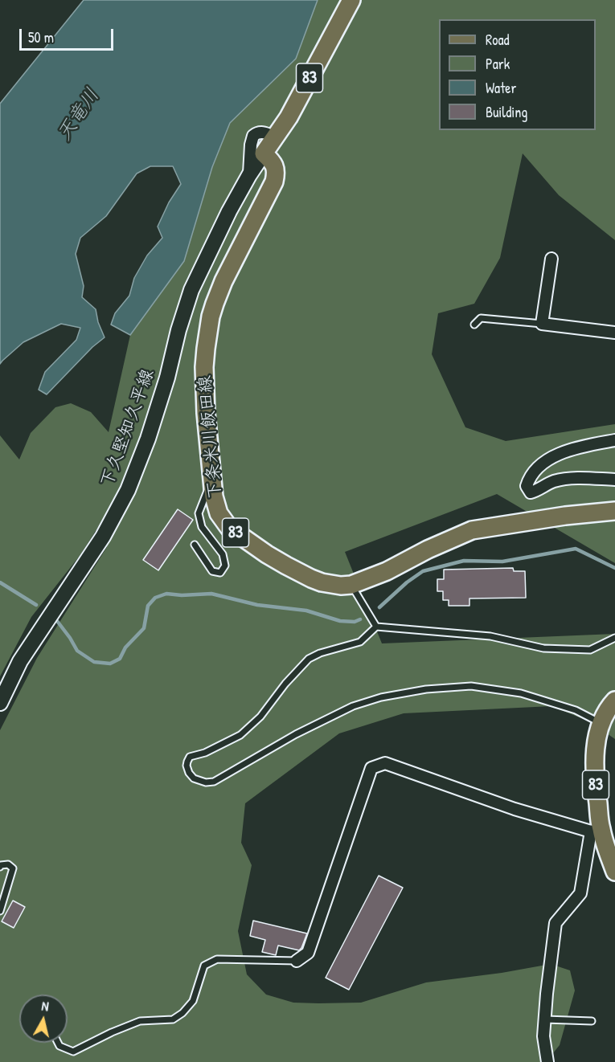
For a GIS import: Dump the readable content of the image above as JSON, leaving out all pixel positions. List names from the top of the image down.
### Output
{
  "streets": {
    "main road": ["83", "下久堅知久平線", "下条米川飯田線"]
  },
  "crossings": [
    ["83", "下久堅知久平線"],
    ["83", "下条米川飯田線"],
    ["下久堅知久平線", "下条米川飯田線"]
  ],
  "water": ["天竜川"],
  "legend": [
    "Road",
    "Park",
    "Water",
    "Building"
  ],
  "scale_bar": "50 m",
  "north": "top"
}
